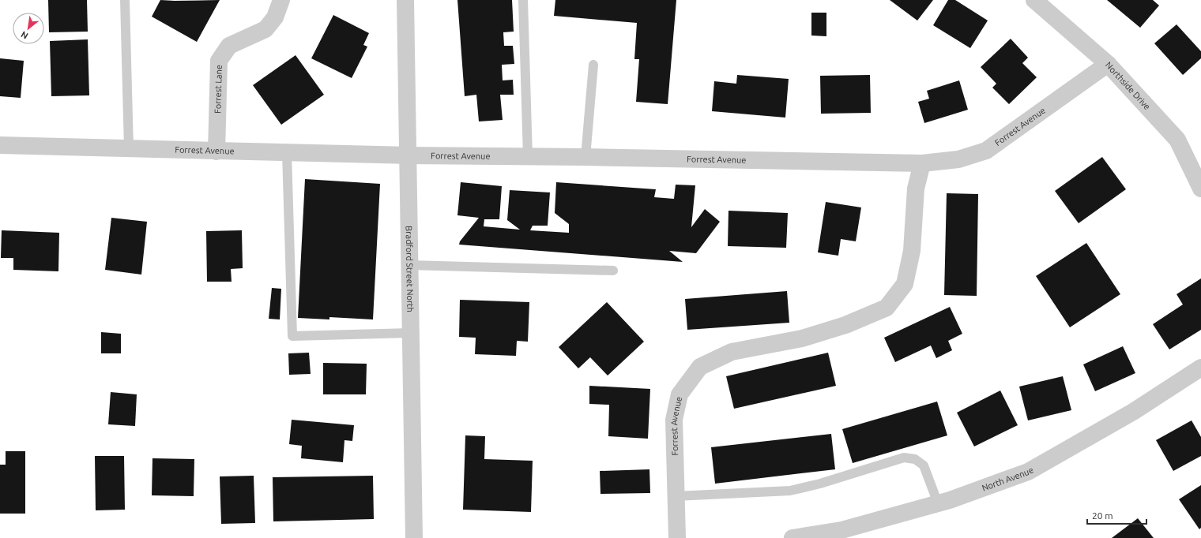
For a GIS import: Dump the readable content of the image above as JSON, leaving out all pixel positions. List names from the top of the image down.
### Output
{
  "streets": {
    "street": [
      "Northside Drive",
      "Forrest Lane",
      "Forrest Avenue",
      "Bradford Street North",
      "North Avenue"
    ]
  },
  "crossings": [
    ["Northside Drive", "Forrest Avenue"],
    ["Forrest Lane", "Forrest Avenue"],
    ["Forrest Avenue", "Bradford Street North"]
  ],
  "scale_bar": "20 m",
  "north": "bottom left"
}
